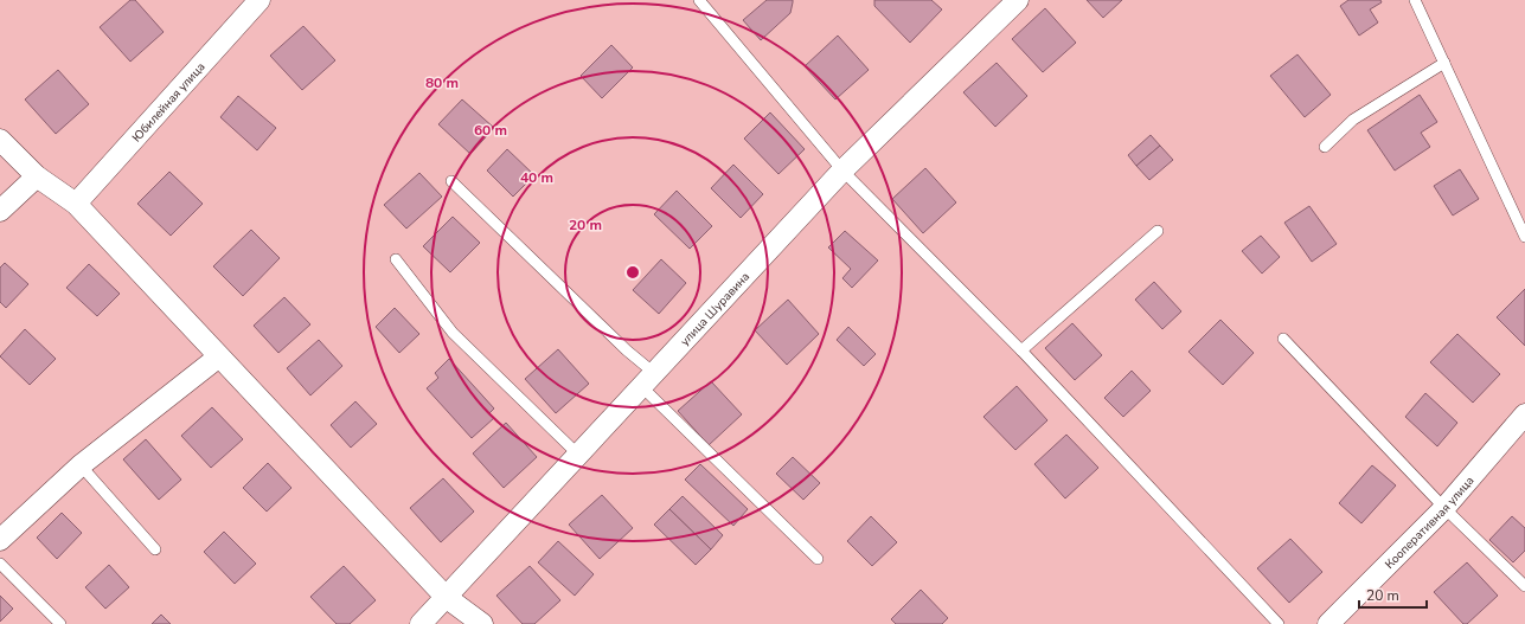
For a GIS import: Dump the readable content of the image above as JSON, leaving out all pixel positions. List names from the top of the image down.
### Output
{
  "streets": {
    "street": ["Юбилейная улица", "улица Шуравина", "Кооперативная улица"]
  },
  "scale_bar": "20 m",
  "rings": [
    "80 m",
    "60 m",
    "40 m",
    "20 m"
  ]
}
